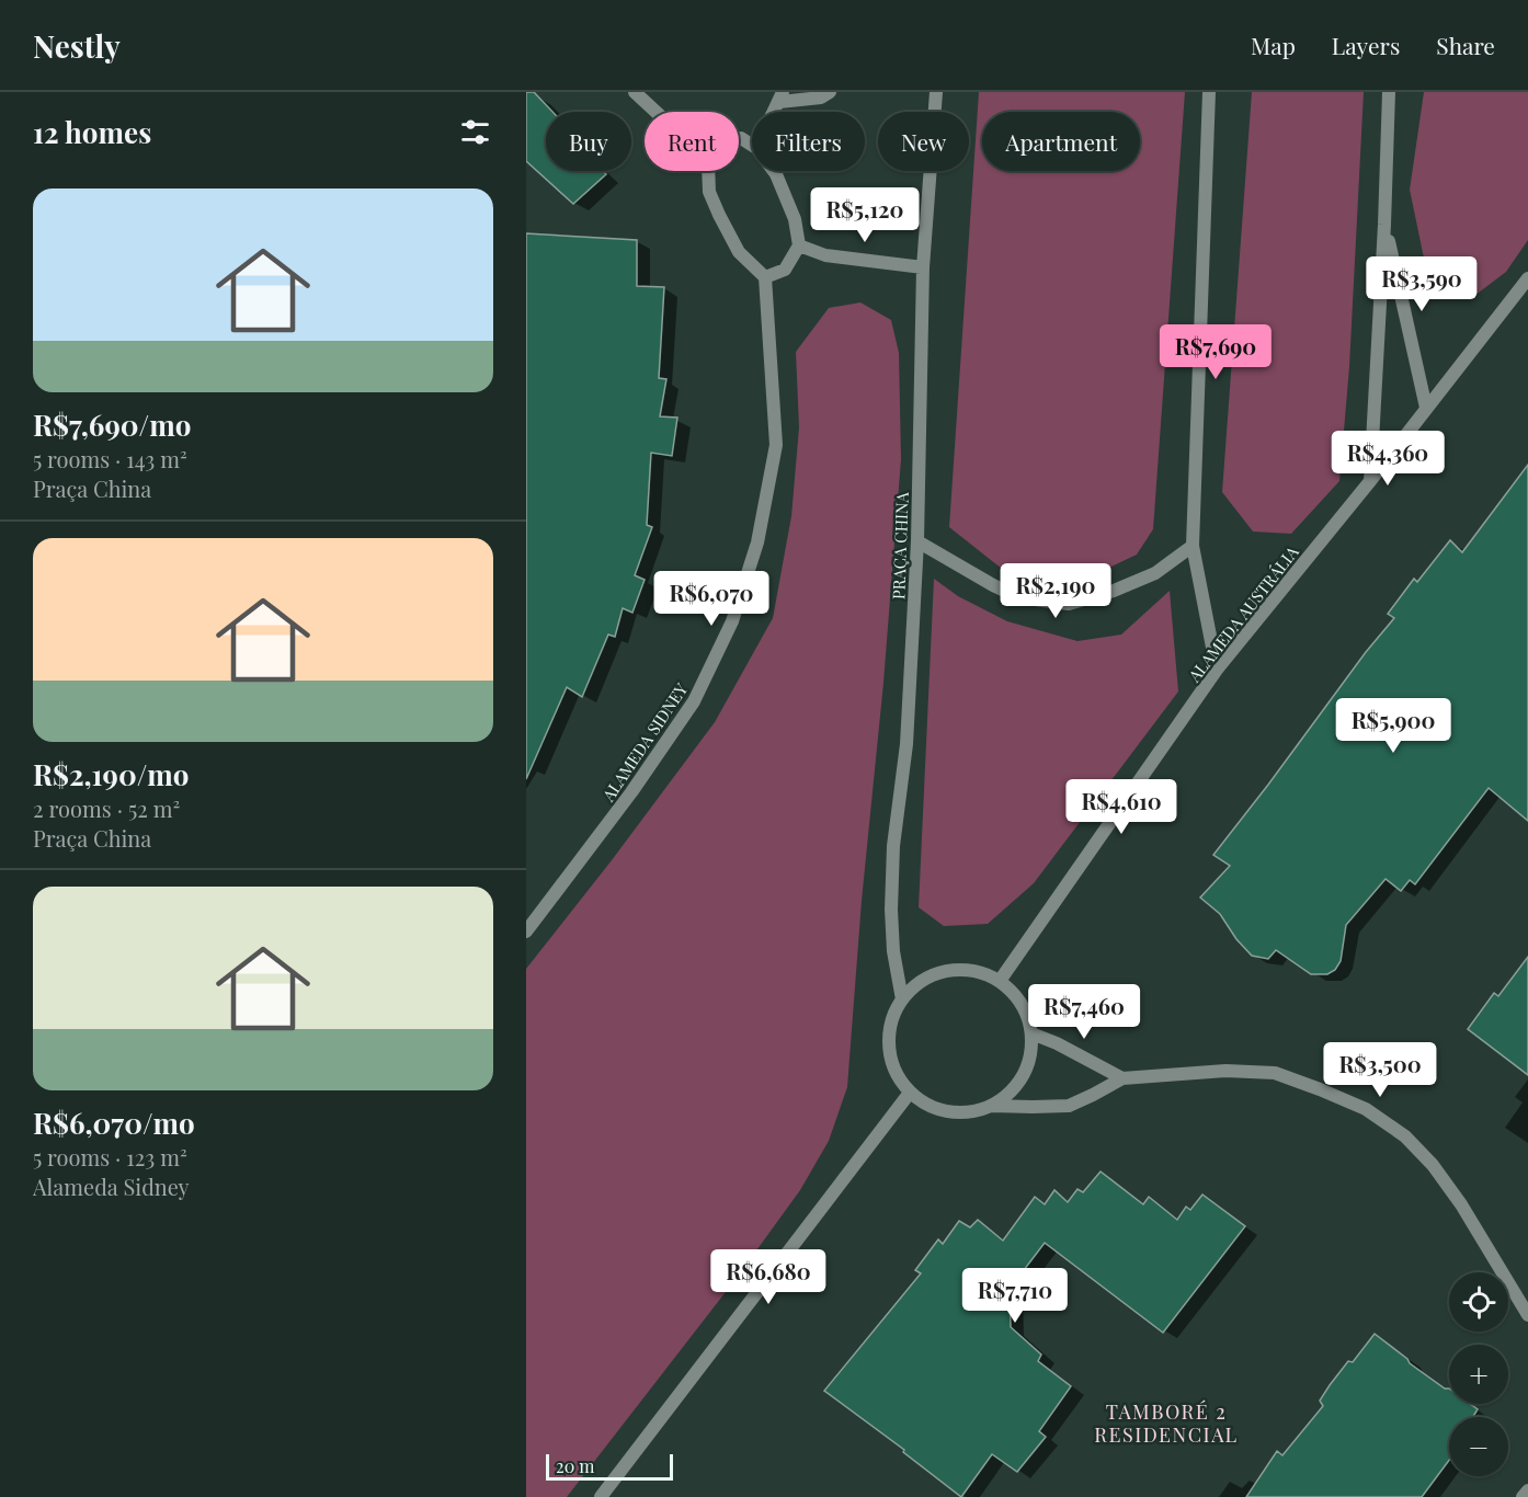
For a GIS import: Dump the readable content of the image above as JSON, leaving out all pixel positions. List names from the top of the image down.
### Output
{
  "streets": {
    "street": ["PRAÇA CHINA", "ALAMEDA AUSTRÁLIA", "ALAMEDA SIDNEY"]
  },
  "crossings": [
    ["PRAÇA CHINA", "ALAMEDA AUSTRÁLIA"]
  ],
  "districts": ["TAMBORÉ 2 RESIDENCIAL"],
  "scale_bar": "20 m",
  "page": {
    "header": "Nestly",
    "nav": ["Map", "Layers", "Share"],
    "heading": "12 homes",
    "chip": [
      "Buy",
      "Rent",
      "Filters",
      "New",
      "Apartment"
    ],
    "list": [
      {
        "name": "R$7,690/mo",
        "note": "5 rooms · 143 m² · Praça China"
      },
      {
        "name": "R$2,190/mo",
        "note": "2 rooms · 52 m² · Praça China"
      },
      {
        "name": "R$6,070/mo",
        "note": "5 rooms · 123 m² · Alameda Sidney"
      }
    ],
    "price": [
      "R$5,120",
      "R$3,590",
      "R$7,690",
      "R$4,360",
      "R$2,190",
      "R$6,070",
      "R$5,900",
      "R$4,610",
      "R$7,460",
      "R$3,500",
      "R$6,680",
      "R$7,710"
    ],
    "map_buttons": ["+", "−"],
    "scale": "20 m"
  }
}
